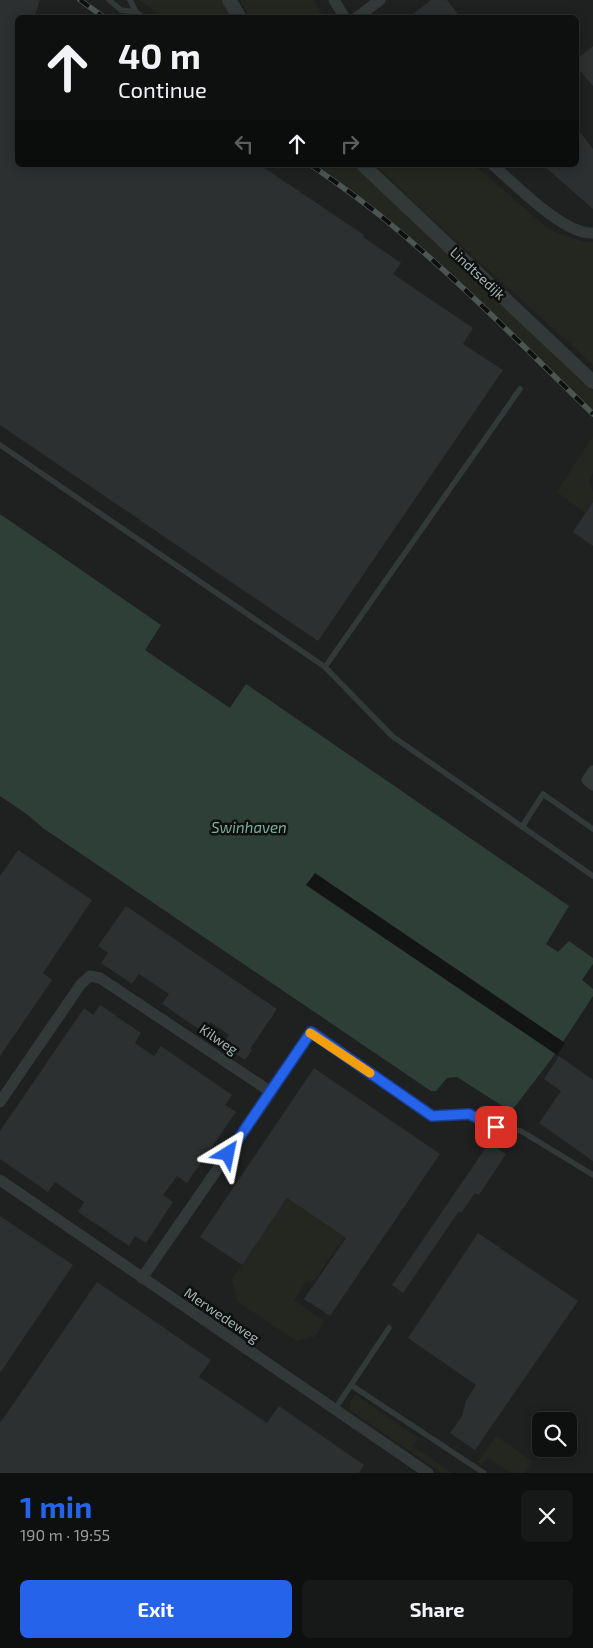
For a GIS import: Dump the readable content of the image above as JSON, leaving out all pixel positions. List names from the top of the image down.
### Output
{
  "streets": {
    "street": ["Lindtsedijk", "Kilweg", "Merwedeweg"]
  },
  "water": ["Swinhaven"],
  "page": {
    "turn": ["40 m", "Continue"],
    "heading": ["1 min", "190 m · 19:55"],
    "buttons": ["Exit", "Share"]
  }
}
